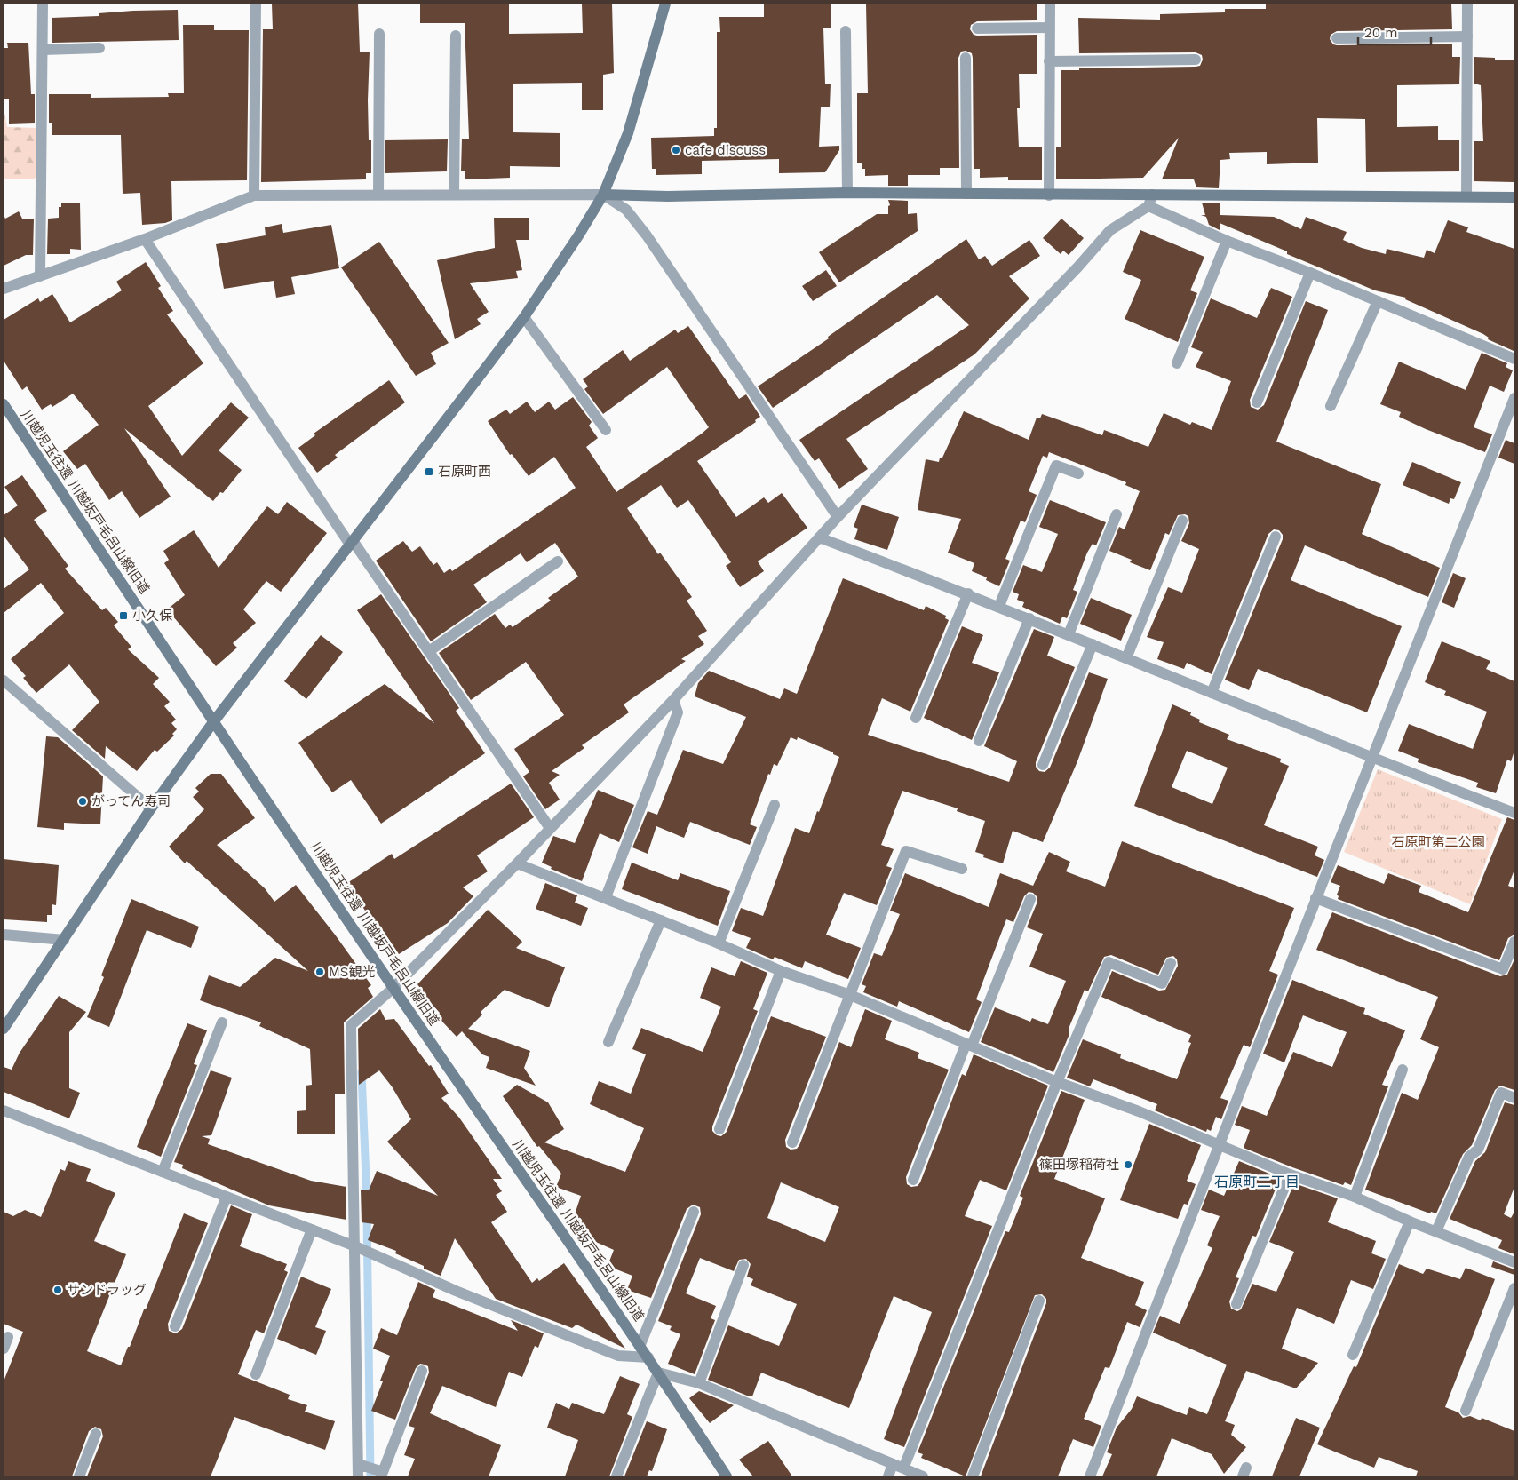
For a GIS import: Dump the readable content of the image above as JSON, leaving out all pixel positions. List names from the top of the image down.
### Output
{
  "streets": {
    "street": ["川越児玉往還 川越坂戸毛呂山線旧道"]
  },
  "districts": ["石原町二丁目"],
  "parks": ["石原町第二公園"],
  "places": {
    "other": [
      "cafe discuss",
      "がってん寿司",
      "MS観光",
      "篠田塚稲荷社",
      "サンドラッグ"
    ],
    "transit": ["石原町西", "小久保"]
  },
  "scale_bar": "20 m"
}
